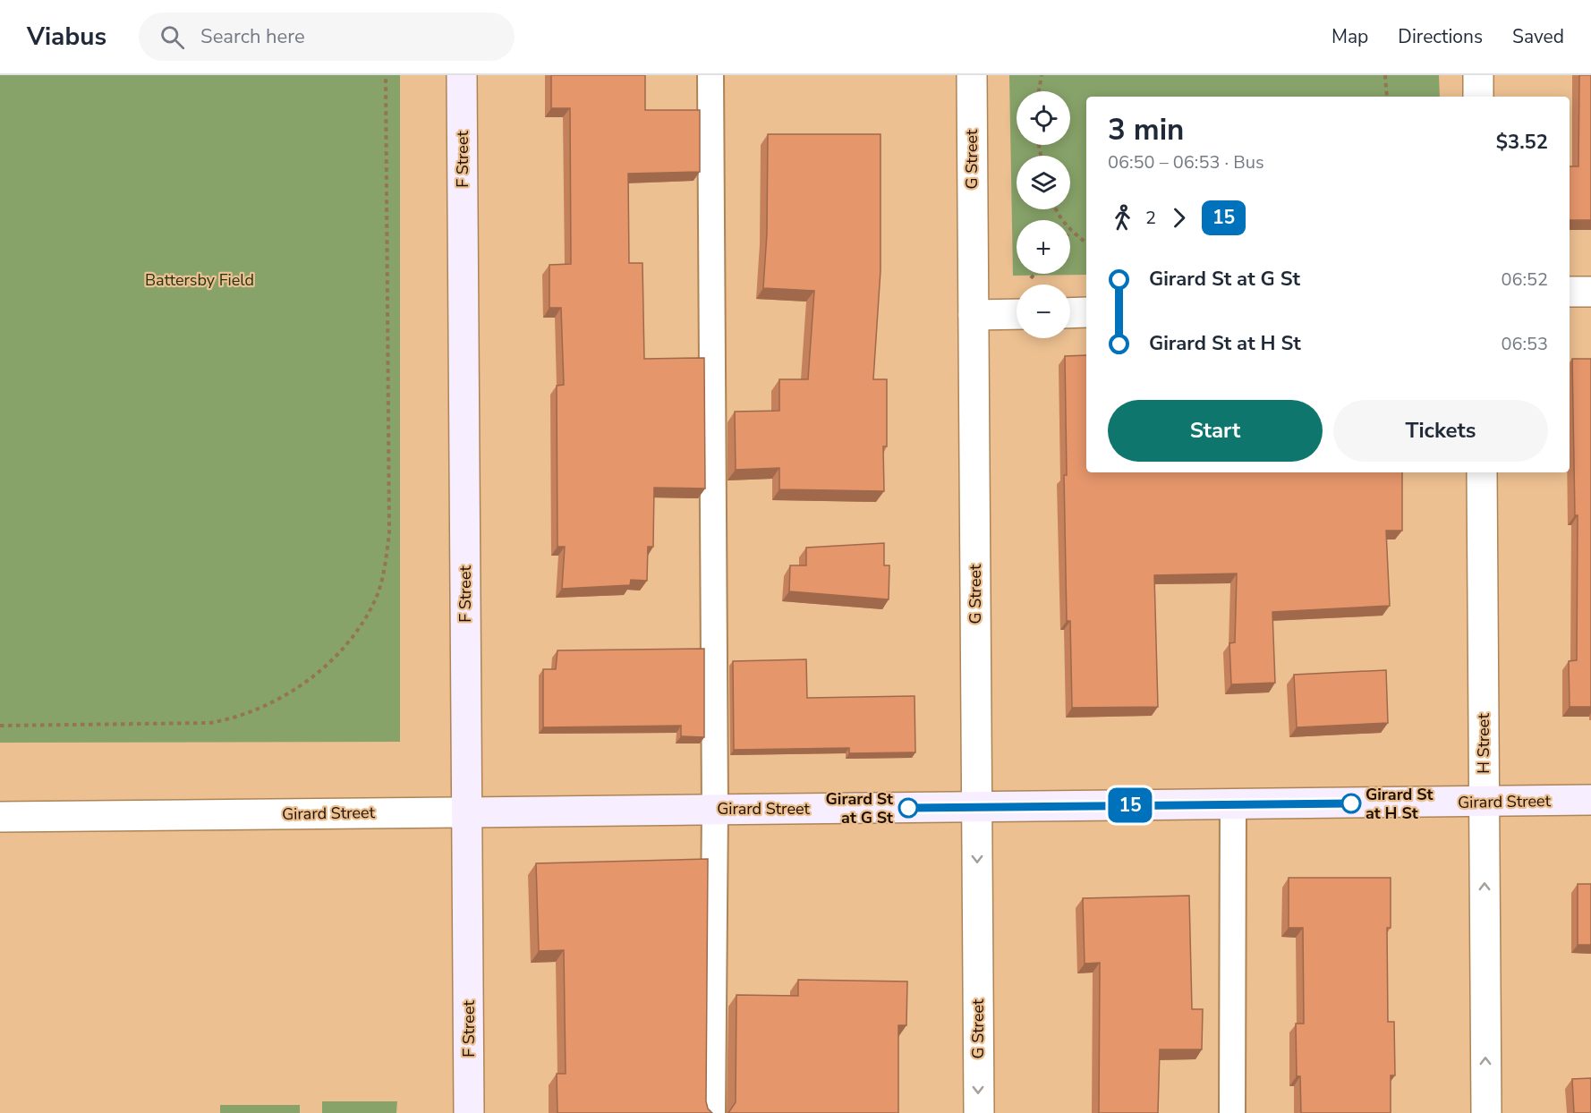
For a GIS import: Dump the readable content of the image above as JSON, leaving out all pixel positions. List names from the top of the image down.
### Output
{
  "streets": {
    "street": [
      "F Street",
      "G Street",
      "H Street",
      "Girard Street"
    ]
  },
  "crossings": [
    ["F Street", "Girard Street"],
    ["G Street", "Girard Street"],
    ["H Street", "Girard Street"]
  ],
  "one_way": ["H Street"],
  "parks": ["Battersby Field"],
  "places": ["Girard St at H St", "Girard St at G St"],
  "lines": ["bus line 15"],
  "page": {
    "header": "Viabus",
    "search": "Search here",
    "nav": ["Map", "Directions", "Saved"],
    "on_map": "15",
    "map_buttons": ["+", "−"],
    "heading": ["3 min", "06:50 – 06:53 · Bus", "$3.52"],
    "legs": ["2", "15"],
    "list": [
      {
        "name": "Girard St at G St",
        "value": "06:52"
      },
      {
        "name": "Girard St at H St",
        "value": "06:53"
      }
    ],
    "buttons": ["Start", "Tickets"]
  }
}
